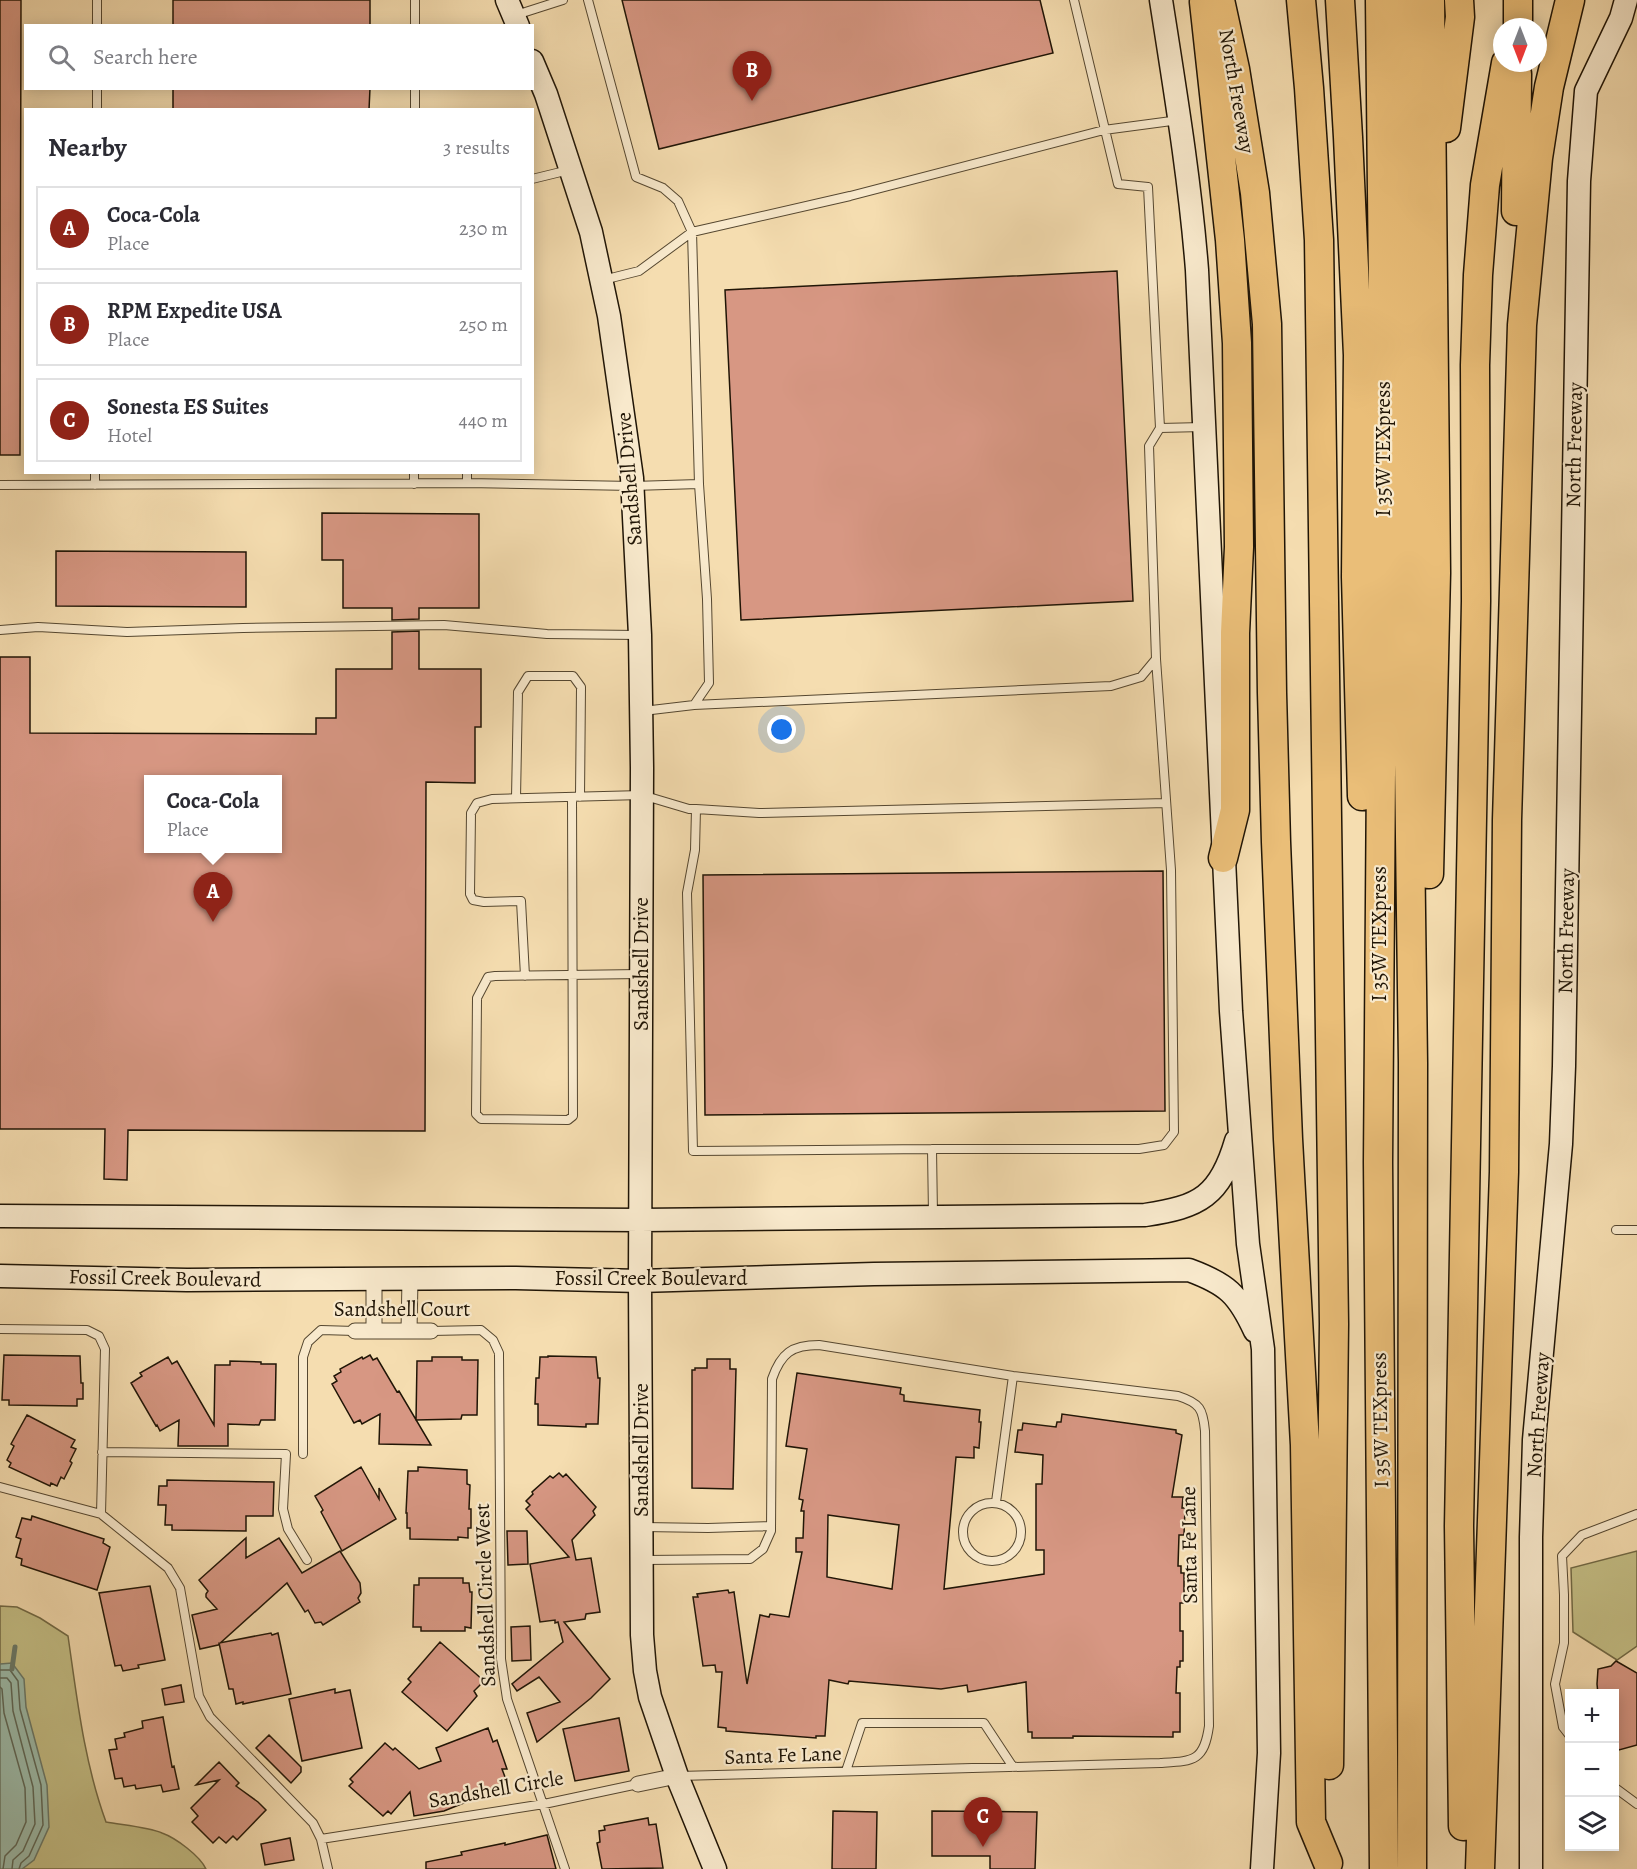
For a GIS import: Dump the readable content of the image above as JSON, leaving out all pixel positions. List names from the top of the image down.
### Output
{
  "streets": {
    "highway": ["North Freeway", "I 35W TEXpress"],
    "main road": ["Sandshell Drive", "Fossil Creek Boulevard"],
    "street": ["Sandshell Court", "Sandshell Circle"],
    "lane": ["Santa Fe Lane", "Sandshell Circle West"]
  },
  "crossings": [
    ["Sandshell Drive", "Fossil Creek Boulevard"],
    ["Sandshell Drive", "Santa Fe Lane"],
    ["Sandshell Drive", "Sandshell Circle"],
    ["Sandshell Court", "Sandshell Circle West"],
    ["Santa Fe Lane", "Sandshell Circle"],
    ["Sandshell Circle West", "Sandshell Circle"]
  ],
  "north": "bottom",
  "page": {
    "search": "Search here",
    "pins": ["B", "A", "C"],
    "heading": ["Nearby", "3 results"],
    "list": [
      {
        "mark": "A",
        "name": "Coca-Cola",
        "note": "Place",
        "value": "230 m"
      },
      {
        "mark": "B",
        "name": "RPM Expedite USA",
        "note": "Place",
        "value": "250 m"
      },
      {
        "mark": "C",
        "name": "Sonesta ES Suites",
        "note": "Hotel",
        "value": "440 m"
      }
    ],
    "popup": ["Coca-Cola", "Place"],
    "map_buttons": ["+", "−"]
  }
}
